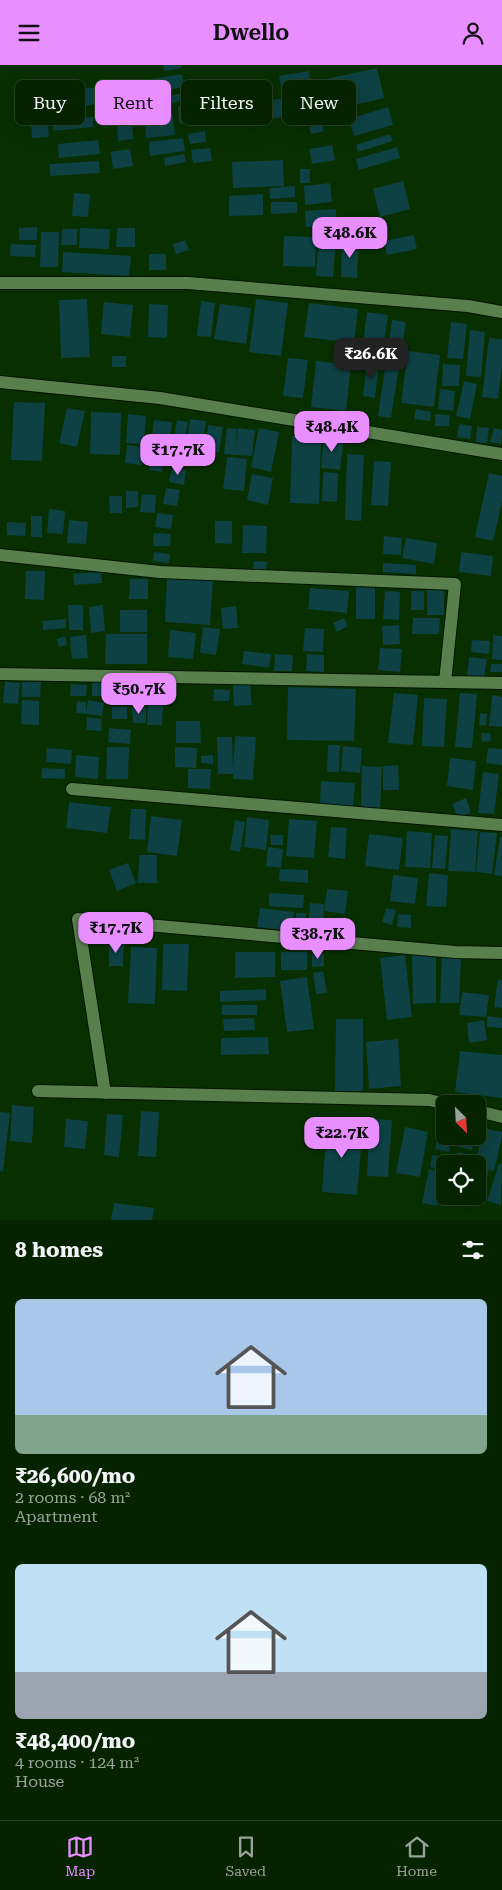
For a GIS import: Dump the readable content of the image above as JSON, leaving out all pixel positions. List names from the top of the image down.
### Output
{
  "north": "bottom right",
  "page": {
    "header": "Dwello",
    "chip": [
      "Buy",
      "Rent",
      "Filters",
      "New"
    ],
    "price": [
      "₹48.6K",
      "₹26.6K",
      "₹48.4K",
      "₹17.7K",
      "₹50.7K",
      "₹17.7K",
      "₹38.7K",
      "₹22.7K"
    ],
    "heading": "8 homes",
    "list": [
      {
        "name": "₹26,600/mo",
        "note": "2 rooms · 68 m² · Apartment"
      },
      {
        "name": "₹48,400/mo",
        "note": "4 rooms · 124 m² · House"
      }
    ],
    "tabs": ["Map", "Saved", "Home"]
  }
}
